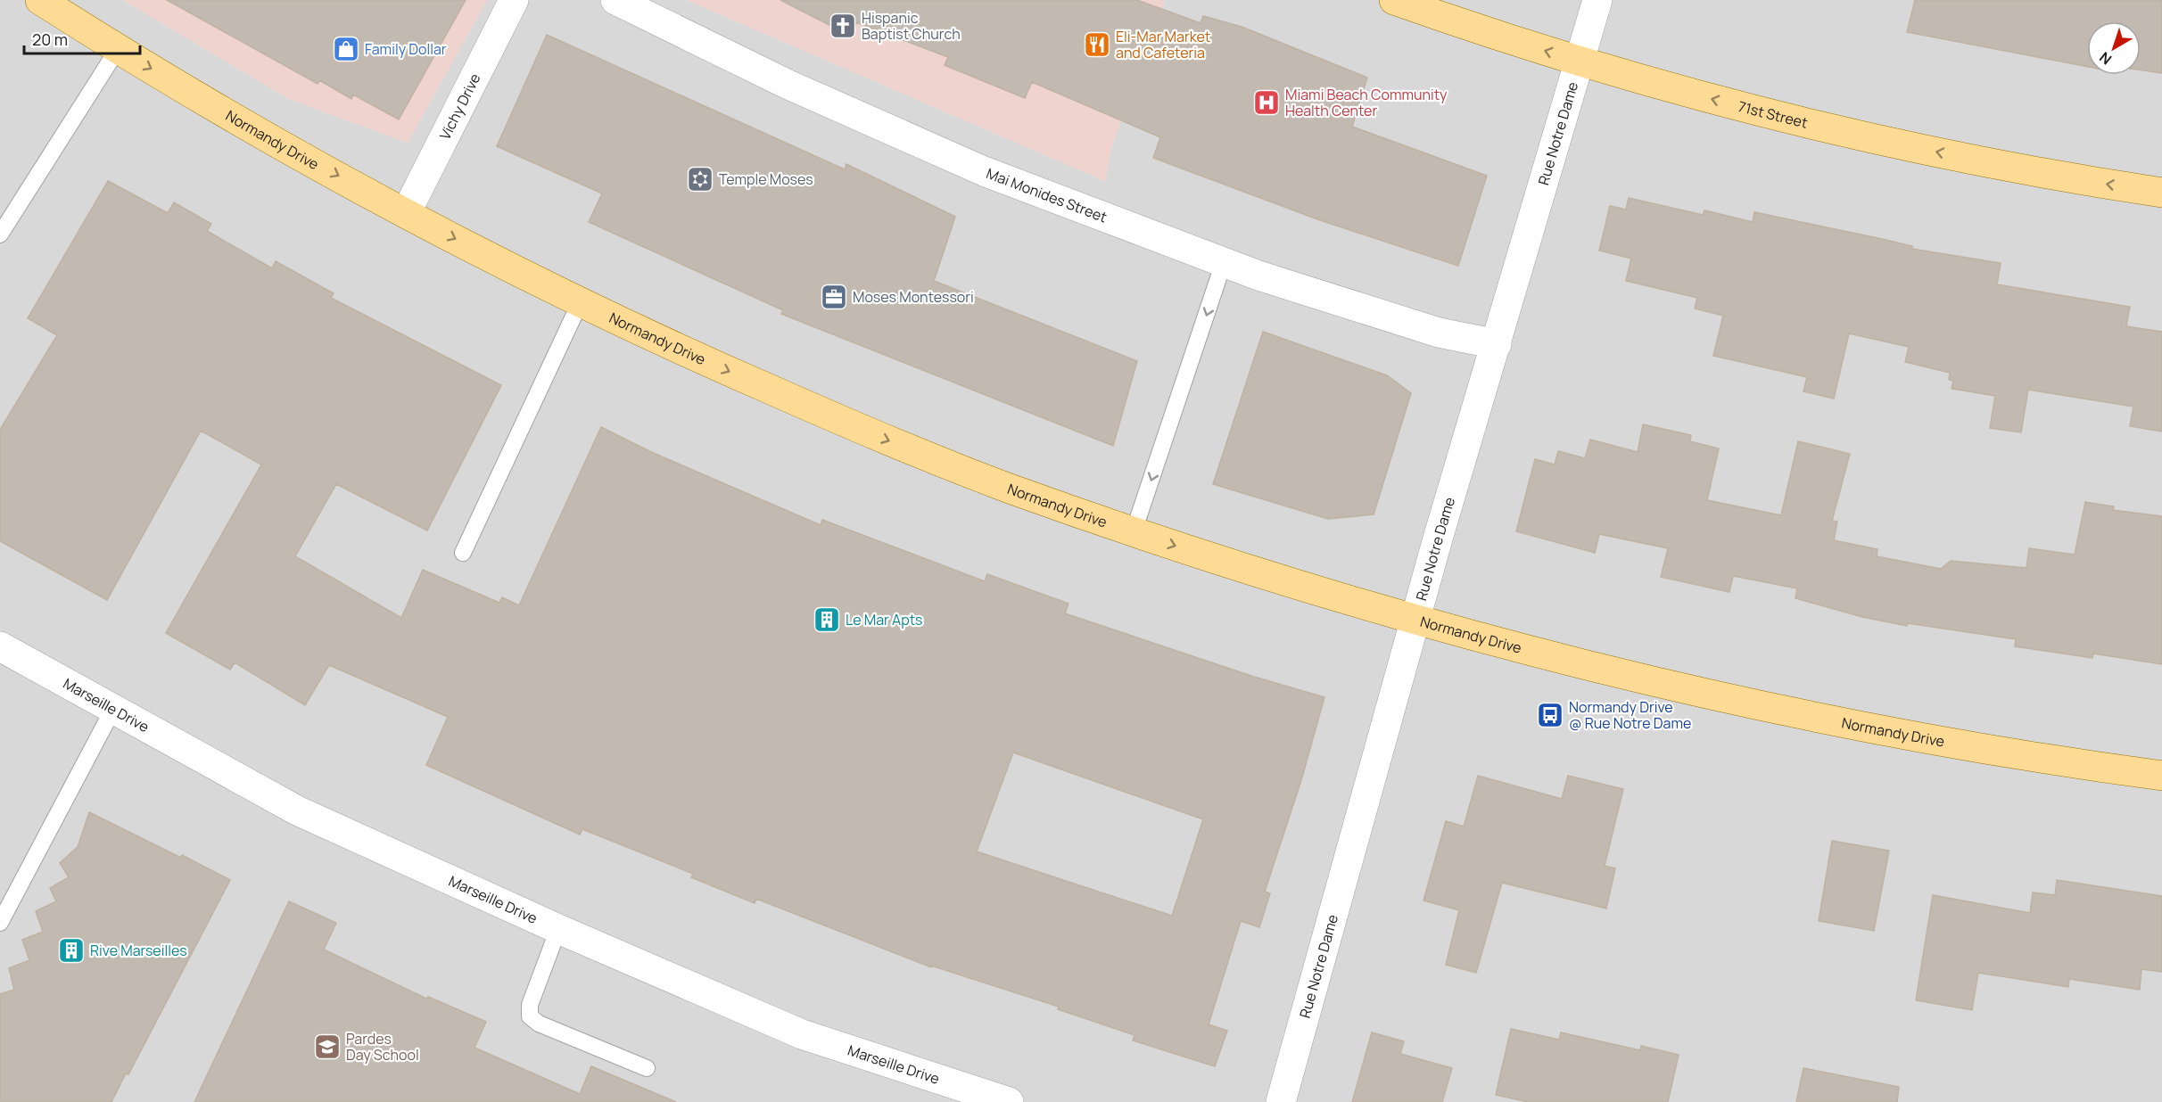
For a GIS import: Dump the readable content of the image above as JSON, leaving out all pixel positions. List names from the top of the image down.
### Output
{
  "streets": {
    "main road": ["71st Street", "Normandy Drive"],
    "street": [
      "Vichy Drive",
      "Rue Notre Dame",
      "Mai Monides Street",
      "Marseille Drive"
    ]
  },
  "crossings": [
    ["Vichy Drive", "Normandy Drive"],
    ["71st Street", "Rue Notre Dame"],
    ["Rue Notre Dame", "Normandy Drive"],
    ["Rue Notre Dame", "Mai Monides Street"]
  ],
  "one_way": ["71st Street", "Normandy Drive"],
  "places": {
    "church": ["Hispanic Baptist Church"],
    "restaurant": ["Eli-Mar Market and Cafeteria"],
    "shop": ["Family Dollar"],
    "hospital": ["Miami Beach Community Health Center"],
    "synagogue": ["Temple Moses"],
    "office": ["Moses Montessori"],
    "building": ["Le Mar Apts", "Rive Marseilles"],
    "bus stop": ["Normandy Drive @ Rue Notre Dame"],
    "school or university": ["Pardes Day School"]
  },
  "scale_bar": "20 m",
  "north": "bottom left"
}
